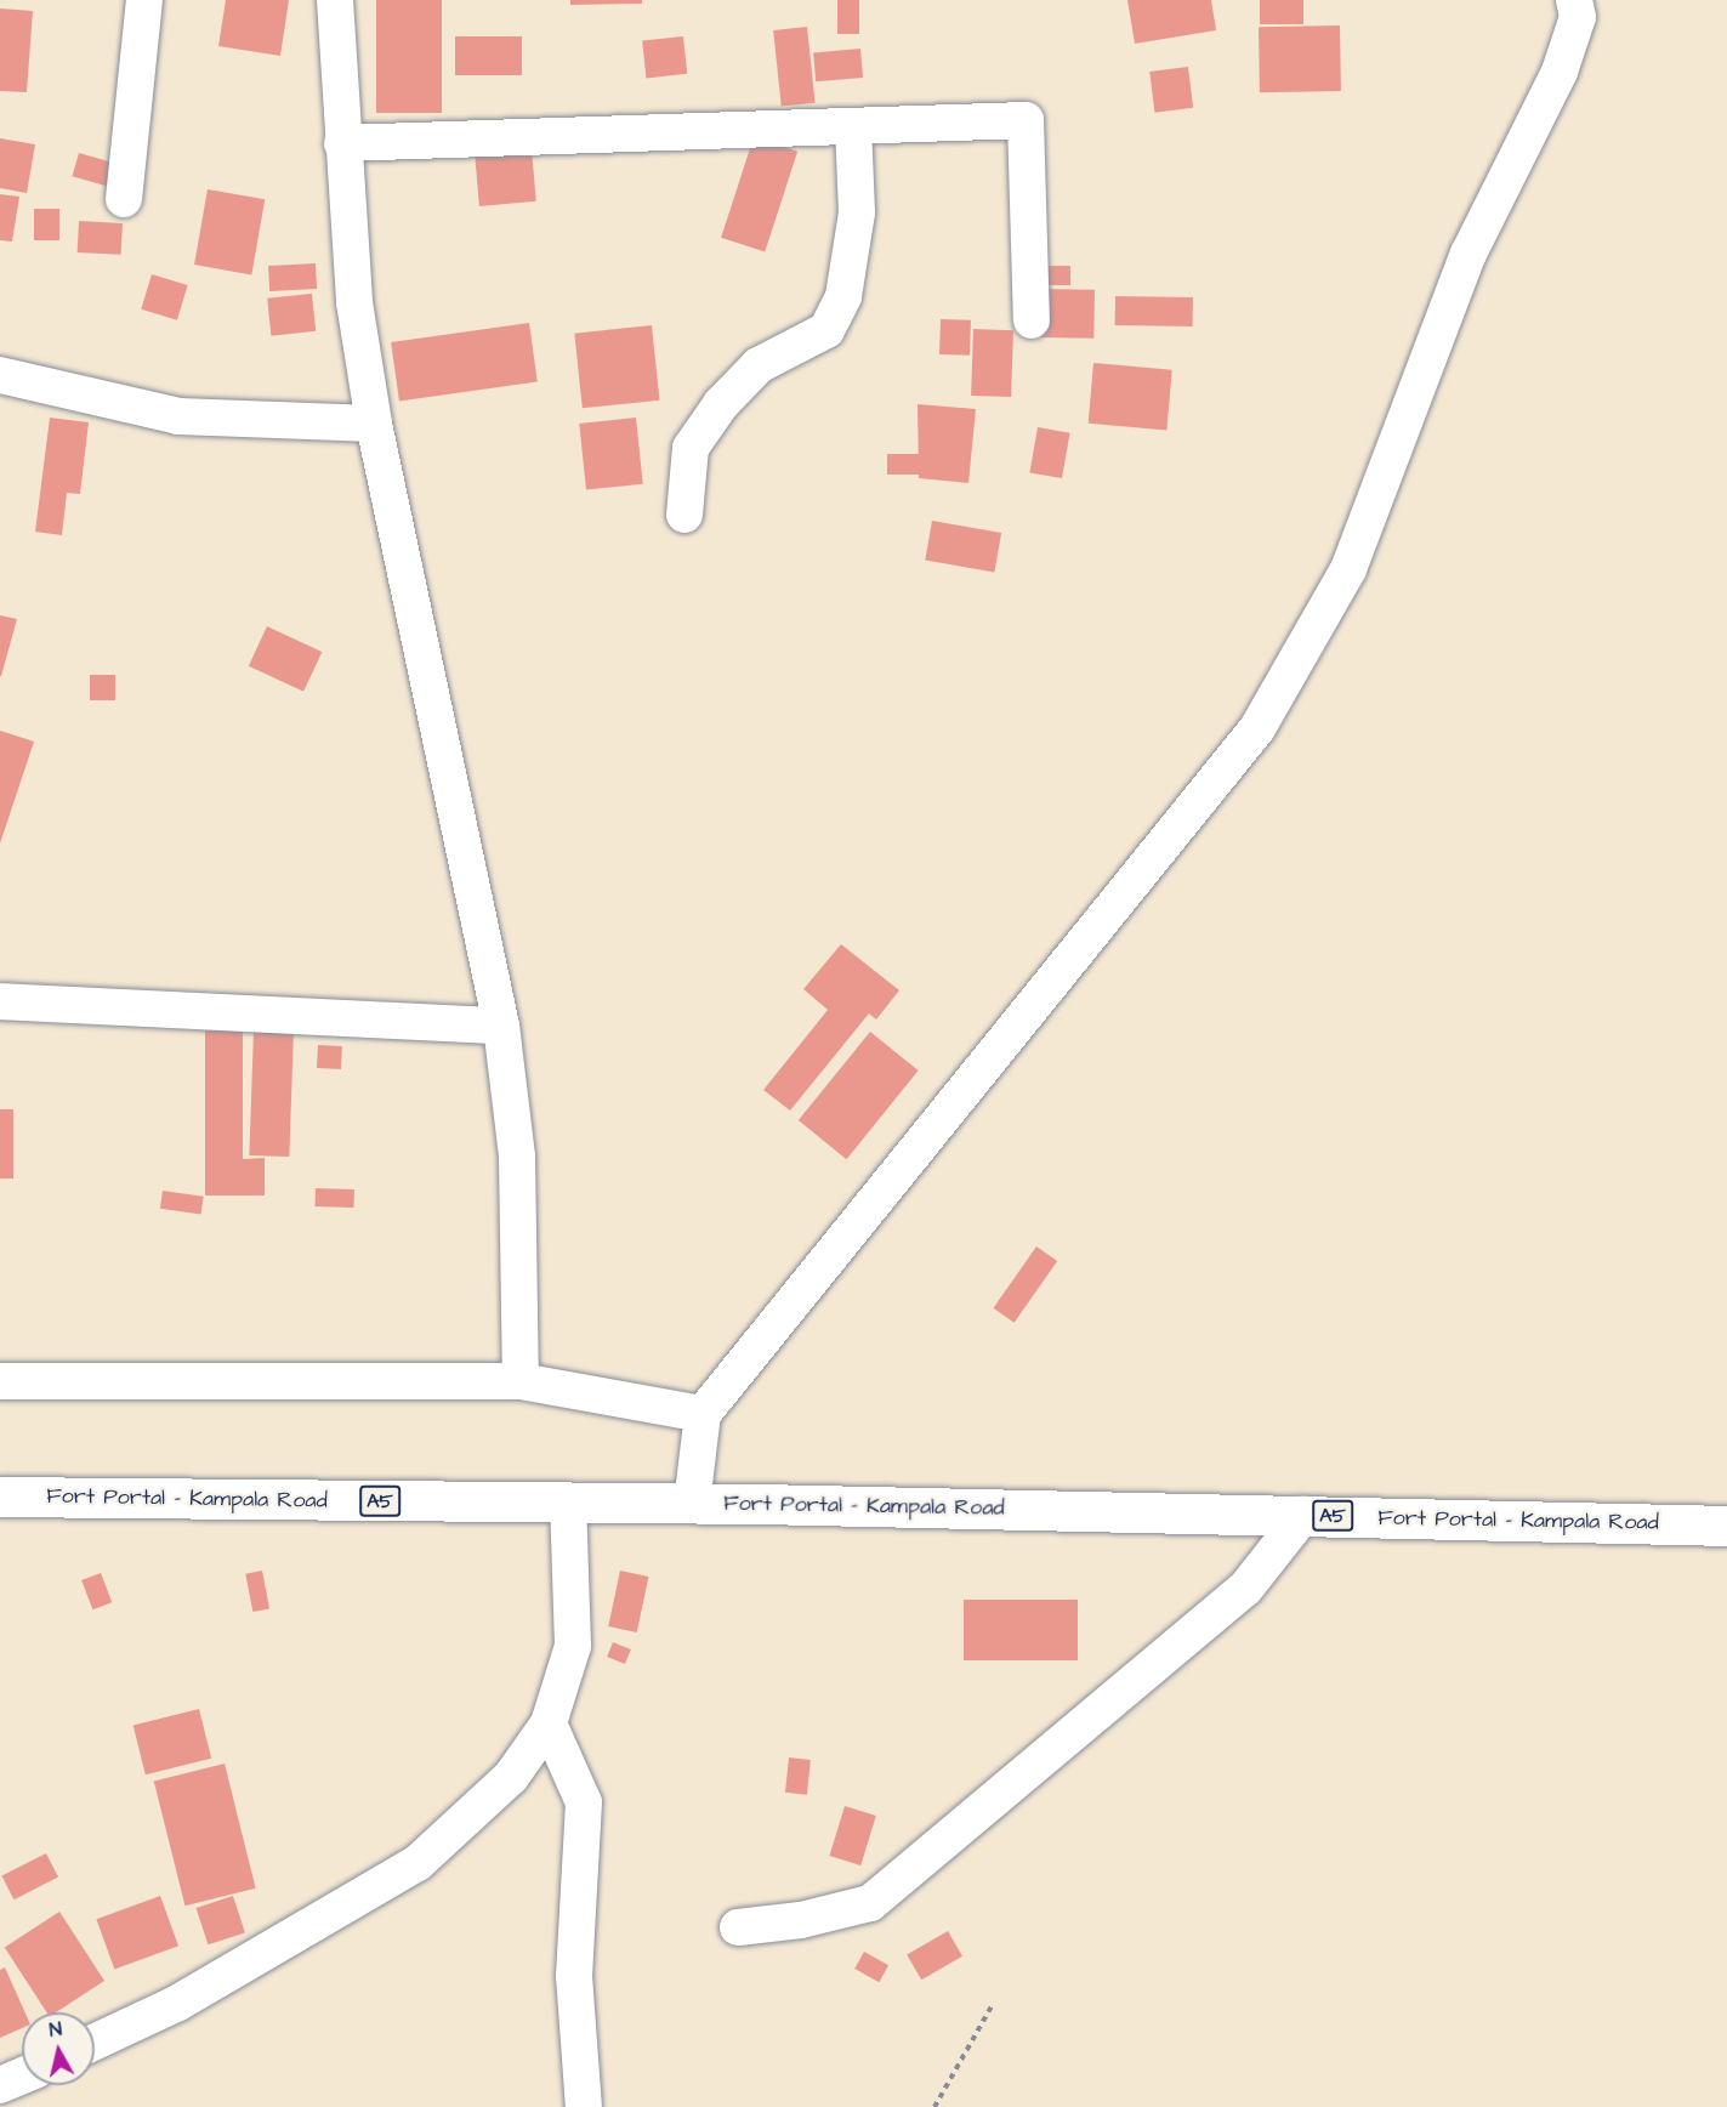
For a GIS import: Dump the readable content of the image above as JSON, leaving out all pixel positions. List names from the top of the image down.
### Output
{
  "streets": {
    "main road": ["Fort Portal - Kampala Road", "A5"]
  },
  "north": "top"
}
